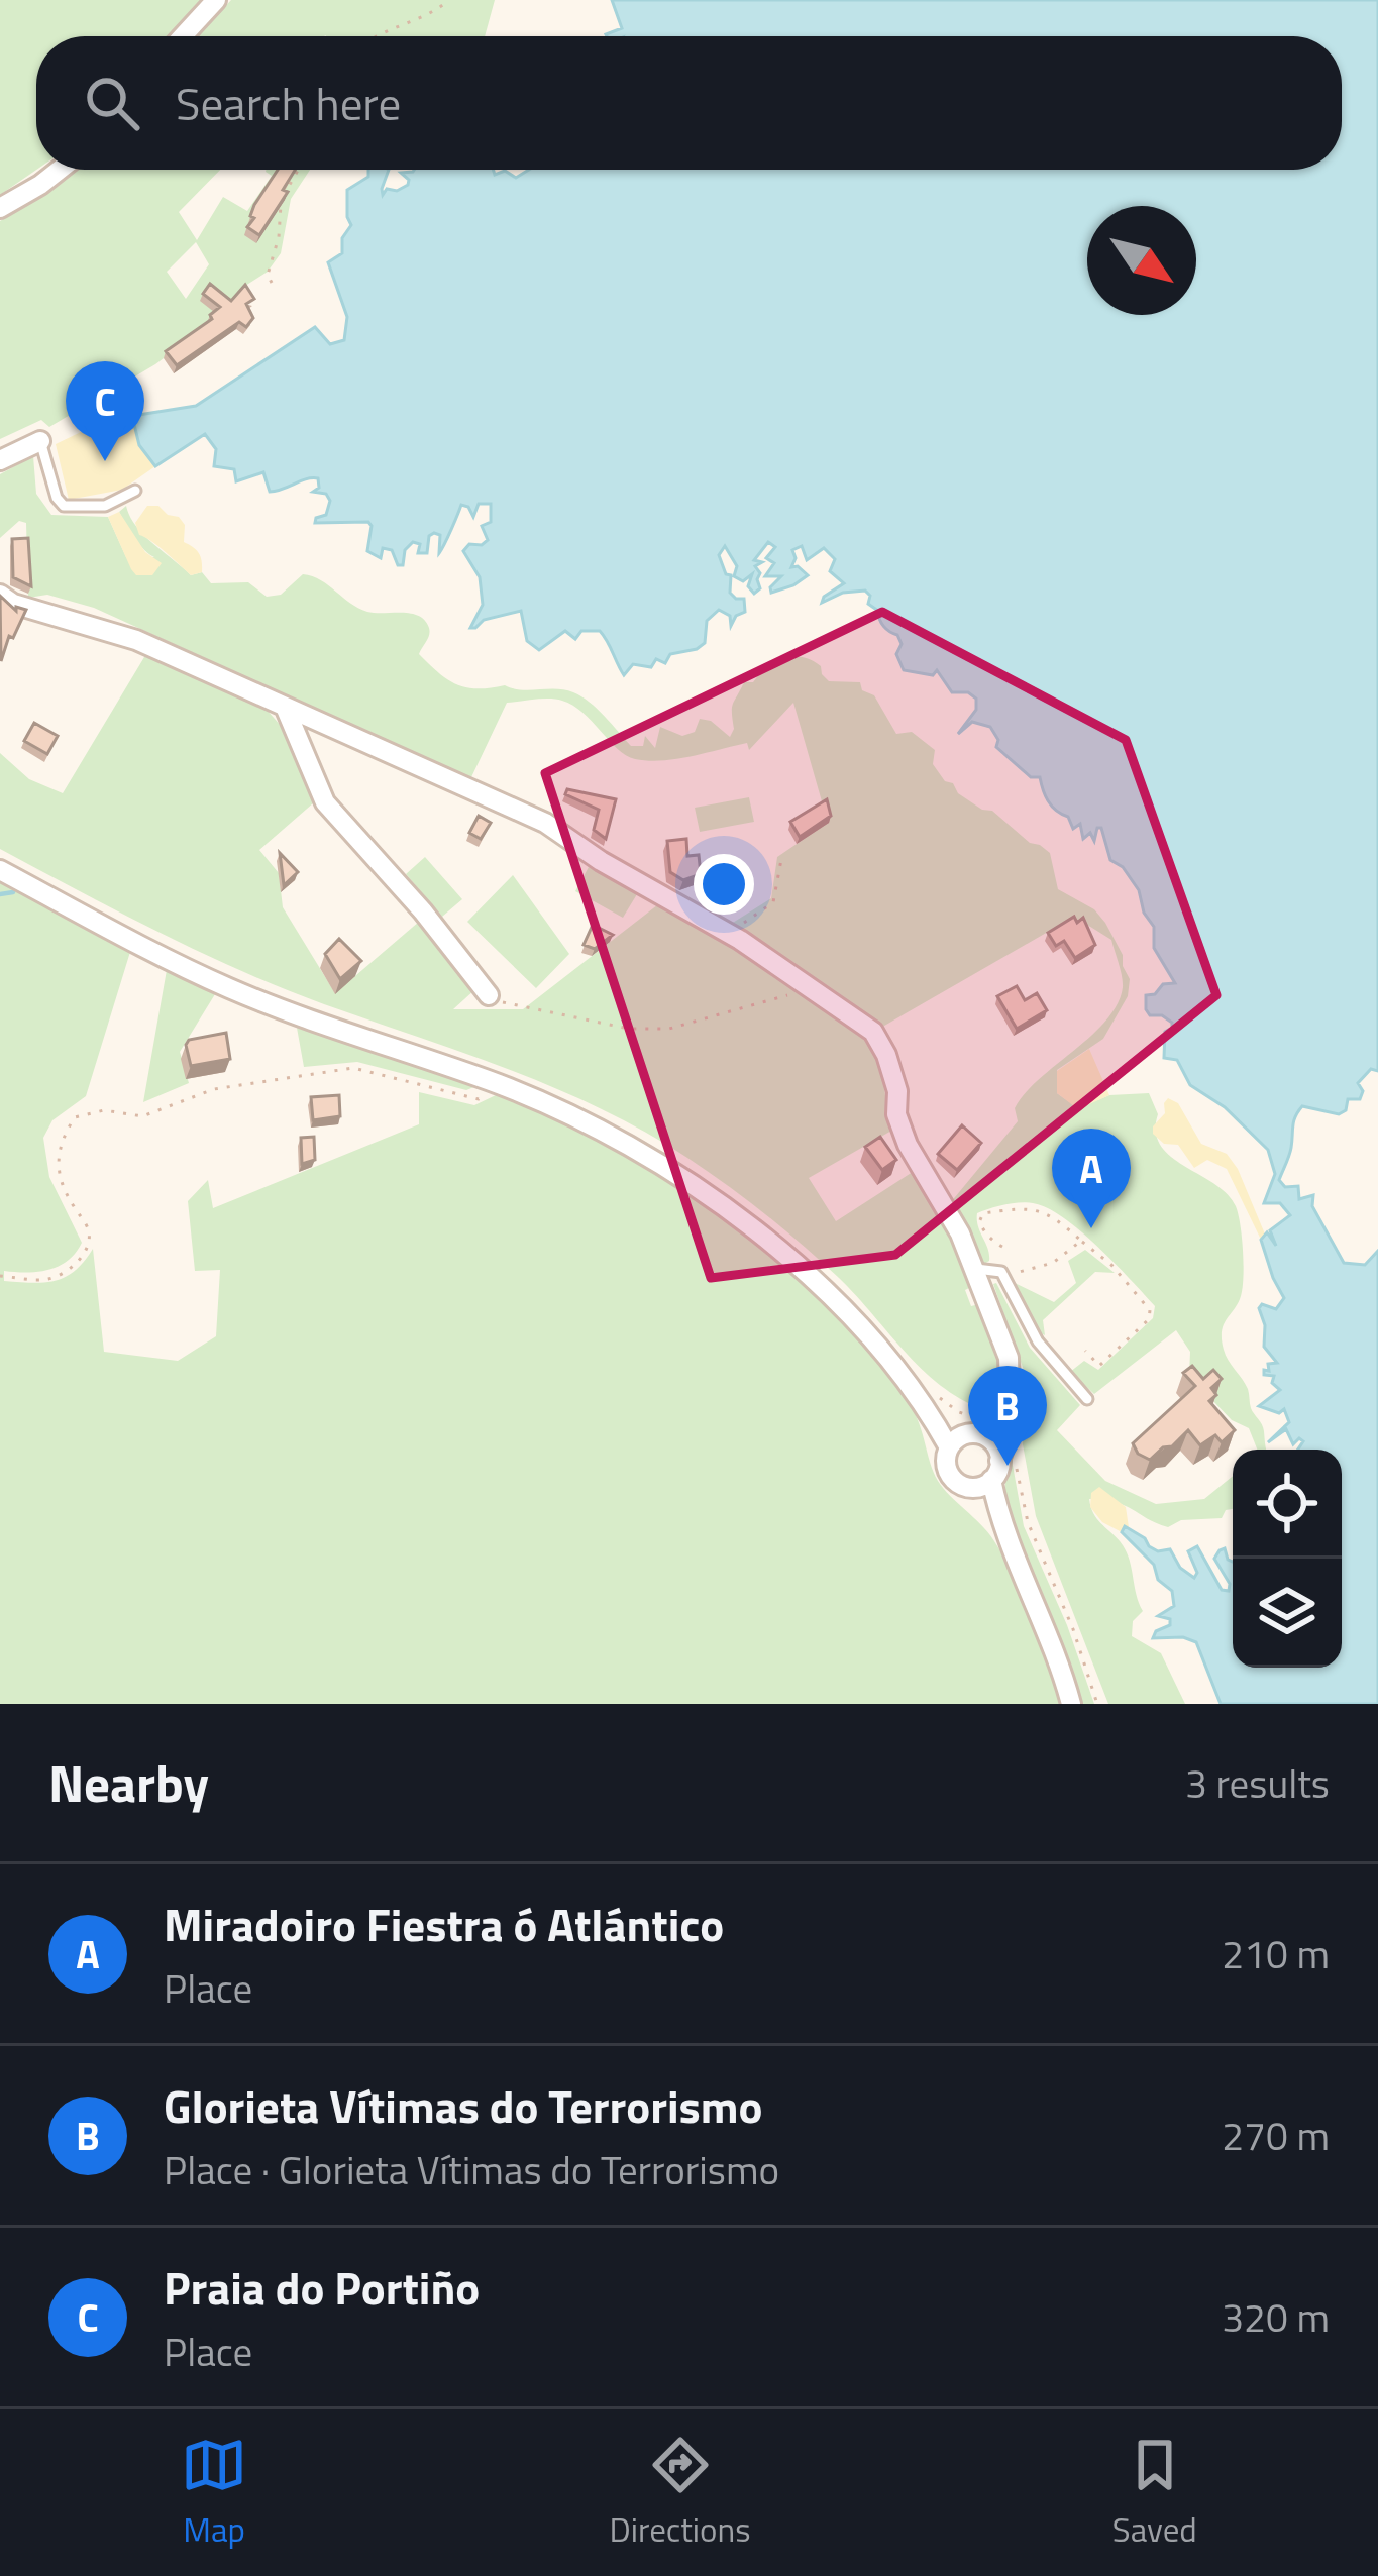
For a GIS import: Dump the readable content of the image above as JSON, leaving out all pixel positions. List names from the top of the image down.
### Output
{
  "north": "bottom right",
  "page": {
    "search": "Search here",
    "pins": ["C", "A", "B"],
    "heading": ["Nearby", "3 results"],
    "list": [
      {
        "mark": "A",
        "name": "Miradoiro Fiestra ó Atlántico",
        "note": "Place",
        "value": "210 m"
      },
      {
        "mark": "B",
        "name": "Glorieta Vítimas do Terrorismo",
        "note": "Place · Glorieta Vítimas do Terrorismo",
        "value": "270 m"
      },
      {
        "mark": "C",
        "name": "Praia do Portiño",
        "note": "Place",
        "value": "320 m"
      }
    ],
    "nav": ["Map", "Directions", "Saved"]
  }
}
